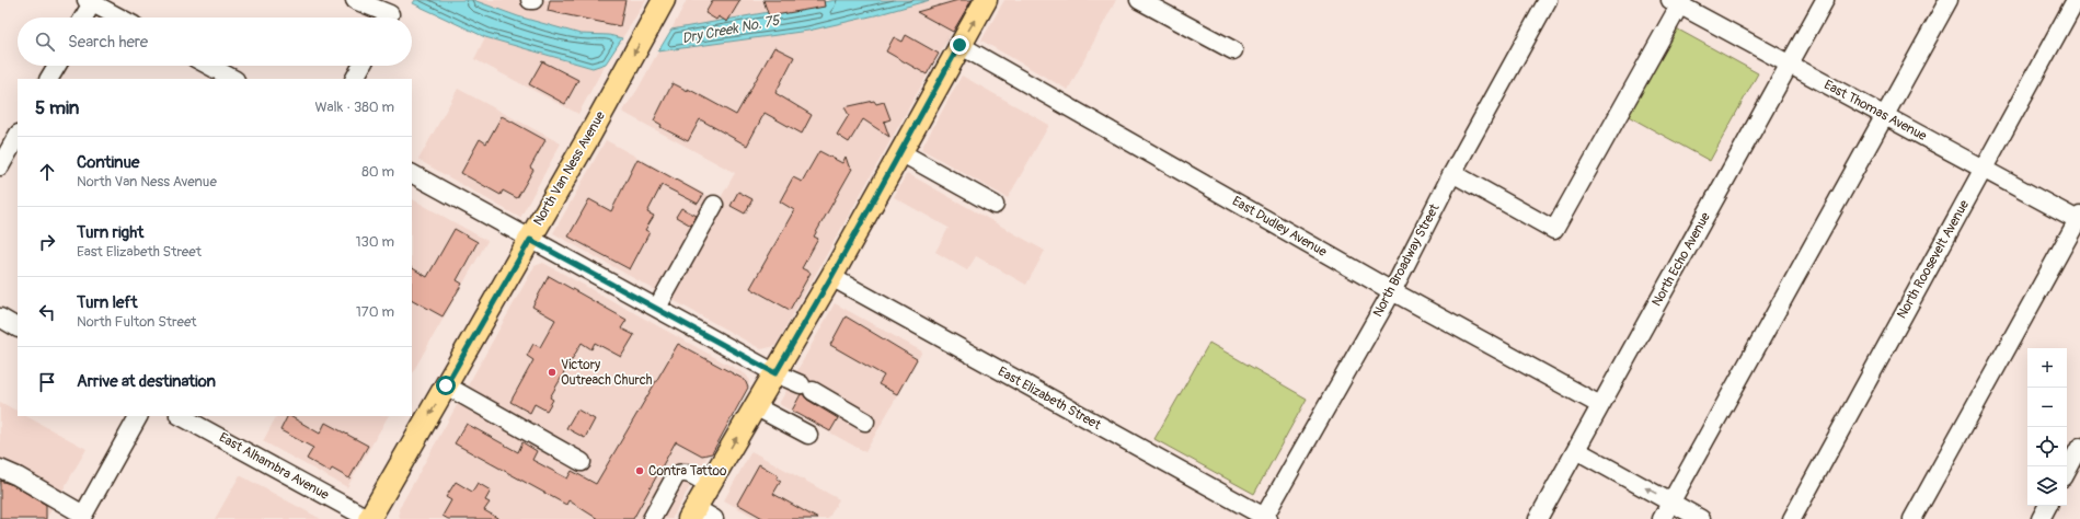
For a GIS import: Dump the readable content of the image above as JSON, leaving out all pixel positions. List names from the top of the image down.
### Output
{
  "streets": {
    "main road": ["North Van Ness Avenue"],
    "street": [
      "East Thomas Avenue",
      "East Dudley Avenue",
      "North Echo Avenue",
      "North Roosevelt Avenue",
      "North Broadway Street",
      "East Elizabeth Street",
      "East Alhambra Avenue"
    ]
  },
  "crossings": [
    ["East Thomas Avenue", "North Echo Avenue"],
    ["East Thomas Avenue", "North Roosevelt Avenue"],
    ["North Van Ness Avenue", "East Alhambra Avenue"],
    ["East Dudley Avenue", "North Echo Avenue"],
    ["East Dudley Avenue", "North Broadway Street"],
    ["North Broadway Street", "East Elizabeth Street"]
  ],
  "one_way": ["North Van Ness Avenue"],
  "water": ["Dry Creek No. 75"],
  "places": ["Victory Outreach Church", "Contra Tattoo"],
  "page": {
    "search": "Search here",
    "heading": ["5 min", "Walk · 380 m"],
    "list": [
      ["Continue", "North Van Ness Avenue", "80 m"],
      ["Turn right", "East Elizabeth Street", "130 m"],
      ["Turn left", "North Fulton Street", "170 m"],
      "Arrive at destination"
    ],
    "map_buttons": ["+", "−"]
  }
}
